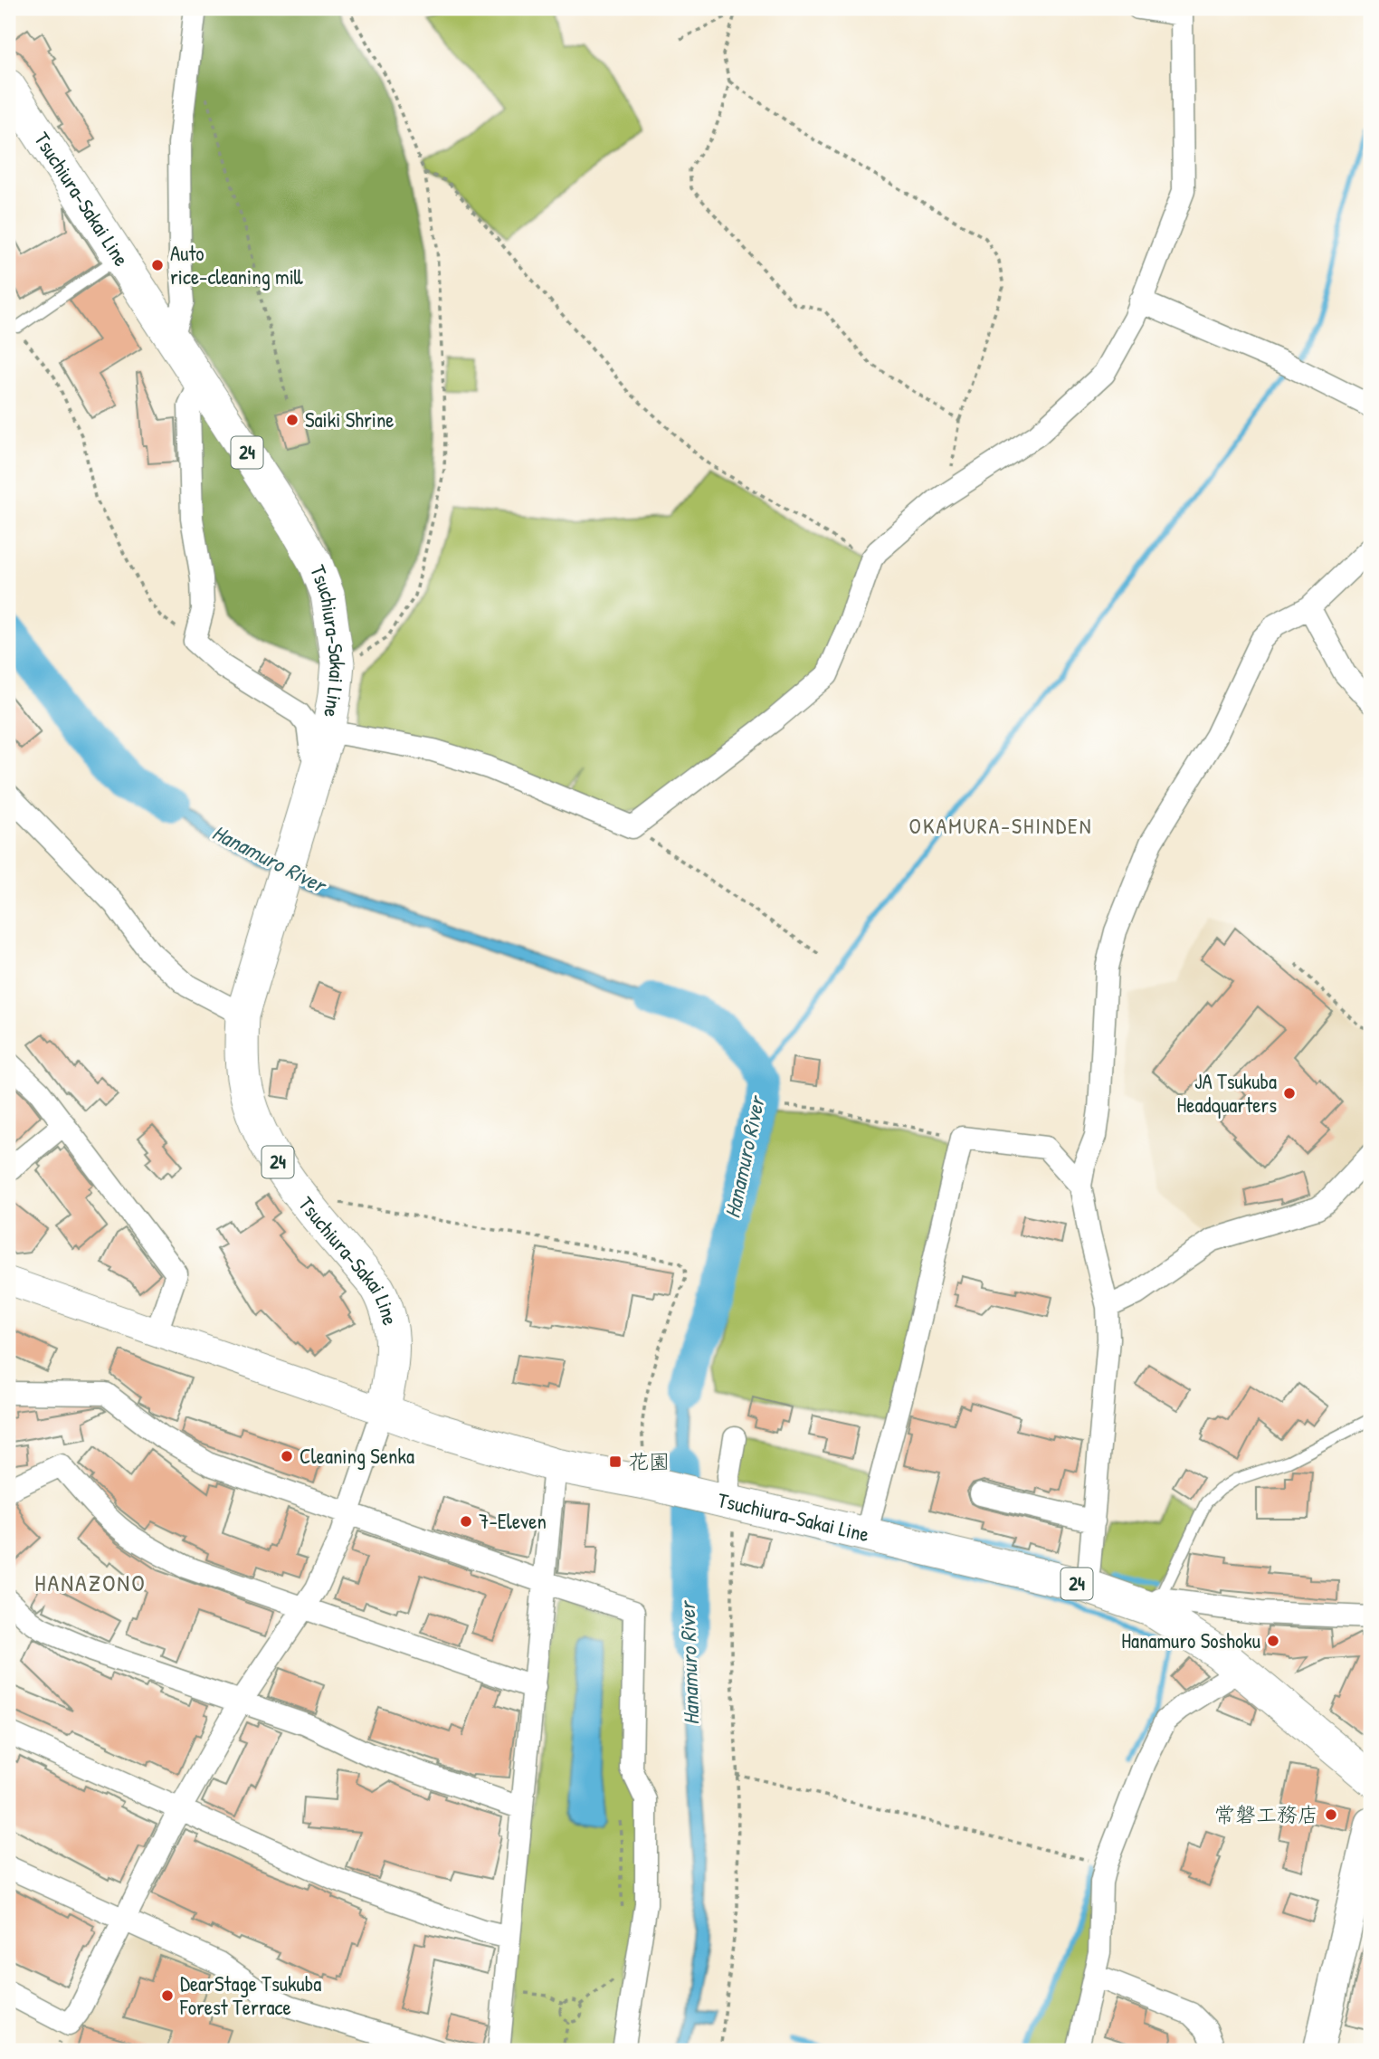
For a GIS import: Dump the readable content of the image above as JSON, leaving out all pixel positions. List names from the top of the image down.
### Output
{
  "streets": {
    "main road": ["Tsuchiura-Sakai Line", "24"]
  },
  "districts": ["OKAMURA-SHINDEN", "HANAZONO"],
  "water": ["Hanamuro River"],
  "places": {
    "other": [
      "Auto rice-cleaning mill",
      "Saiki Shrine",
      "JA Tsukuba Headquarters",
      "Cleaning Senka",
      "7-Eleven",
      "Hanamuro Soshoku",
      "常磐工務店",
      "DearStage Tsukuba Forest Terrace"
    ],
    "transit": ["花園"]
  }
}
